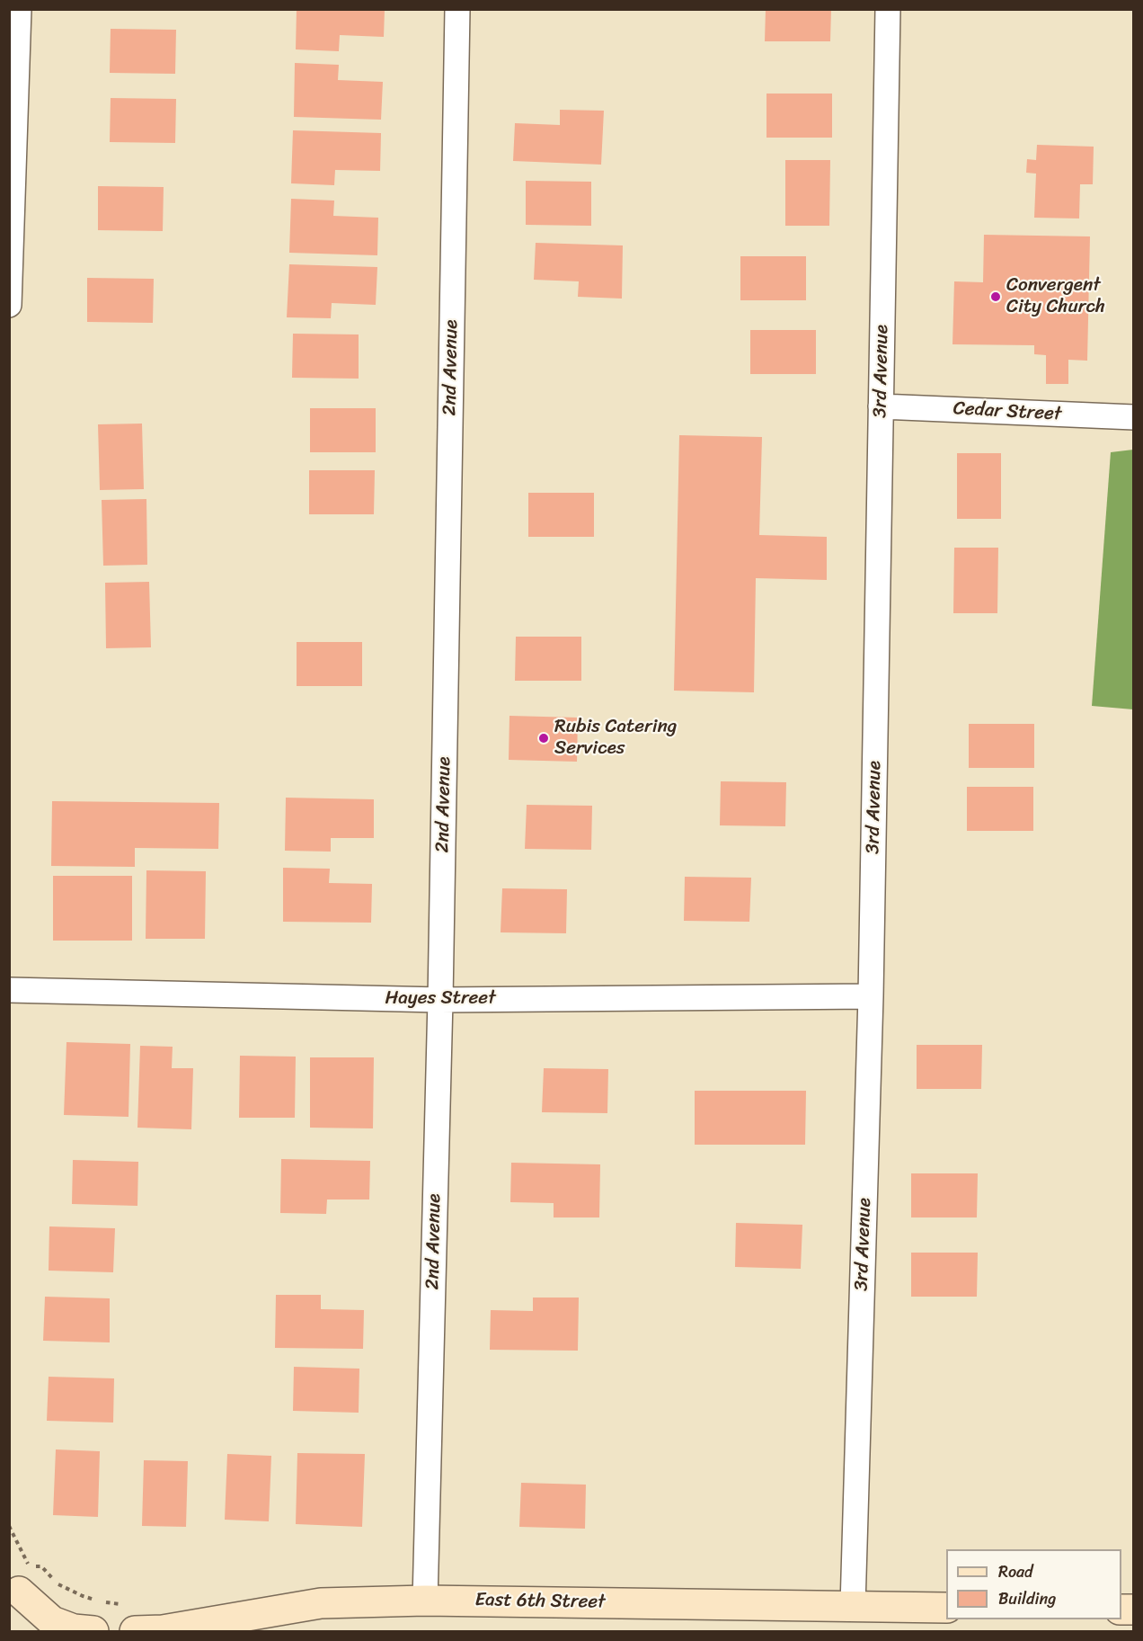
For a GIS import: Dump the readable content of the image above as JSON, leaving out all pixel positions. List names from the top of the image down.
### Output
{
  "streets": {
    "street": [
      "2nd Avenue",
      "3rd Avenue",
      "Cedar Street",
      "Hayes Street",
      "East 6th Street"
    ]
  },
  "crossings": [
    ["2nd Avenue", "Hayes Street"],
    ["2nd Avenue", "East 6th Street"],
    ["3rd Avenue", "Cedar Street"],
    ["3rd Avenue", "Hayes Street"],
    ["3rd Avenue", "East 6th Street"]
  ],
  "places": ["Convergent City Church", "Rubis Catering Services"],
  "legend": ["Road", "Building"]
}
